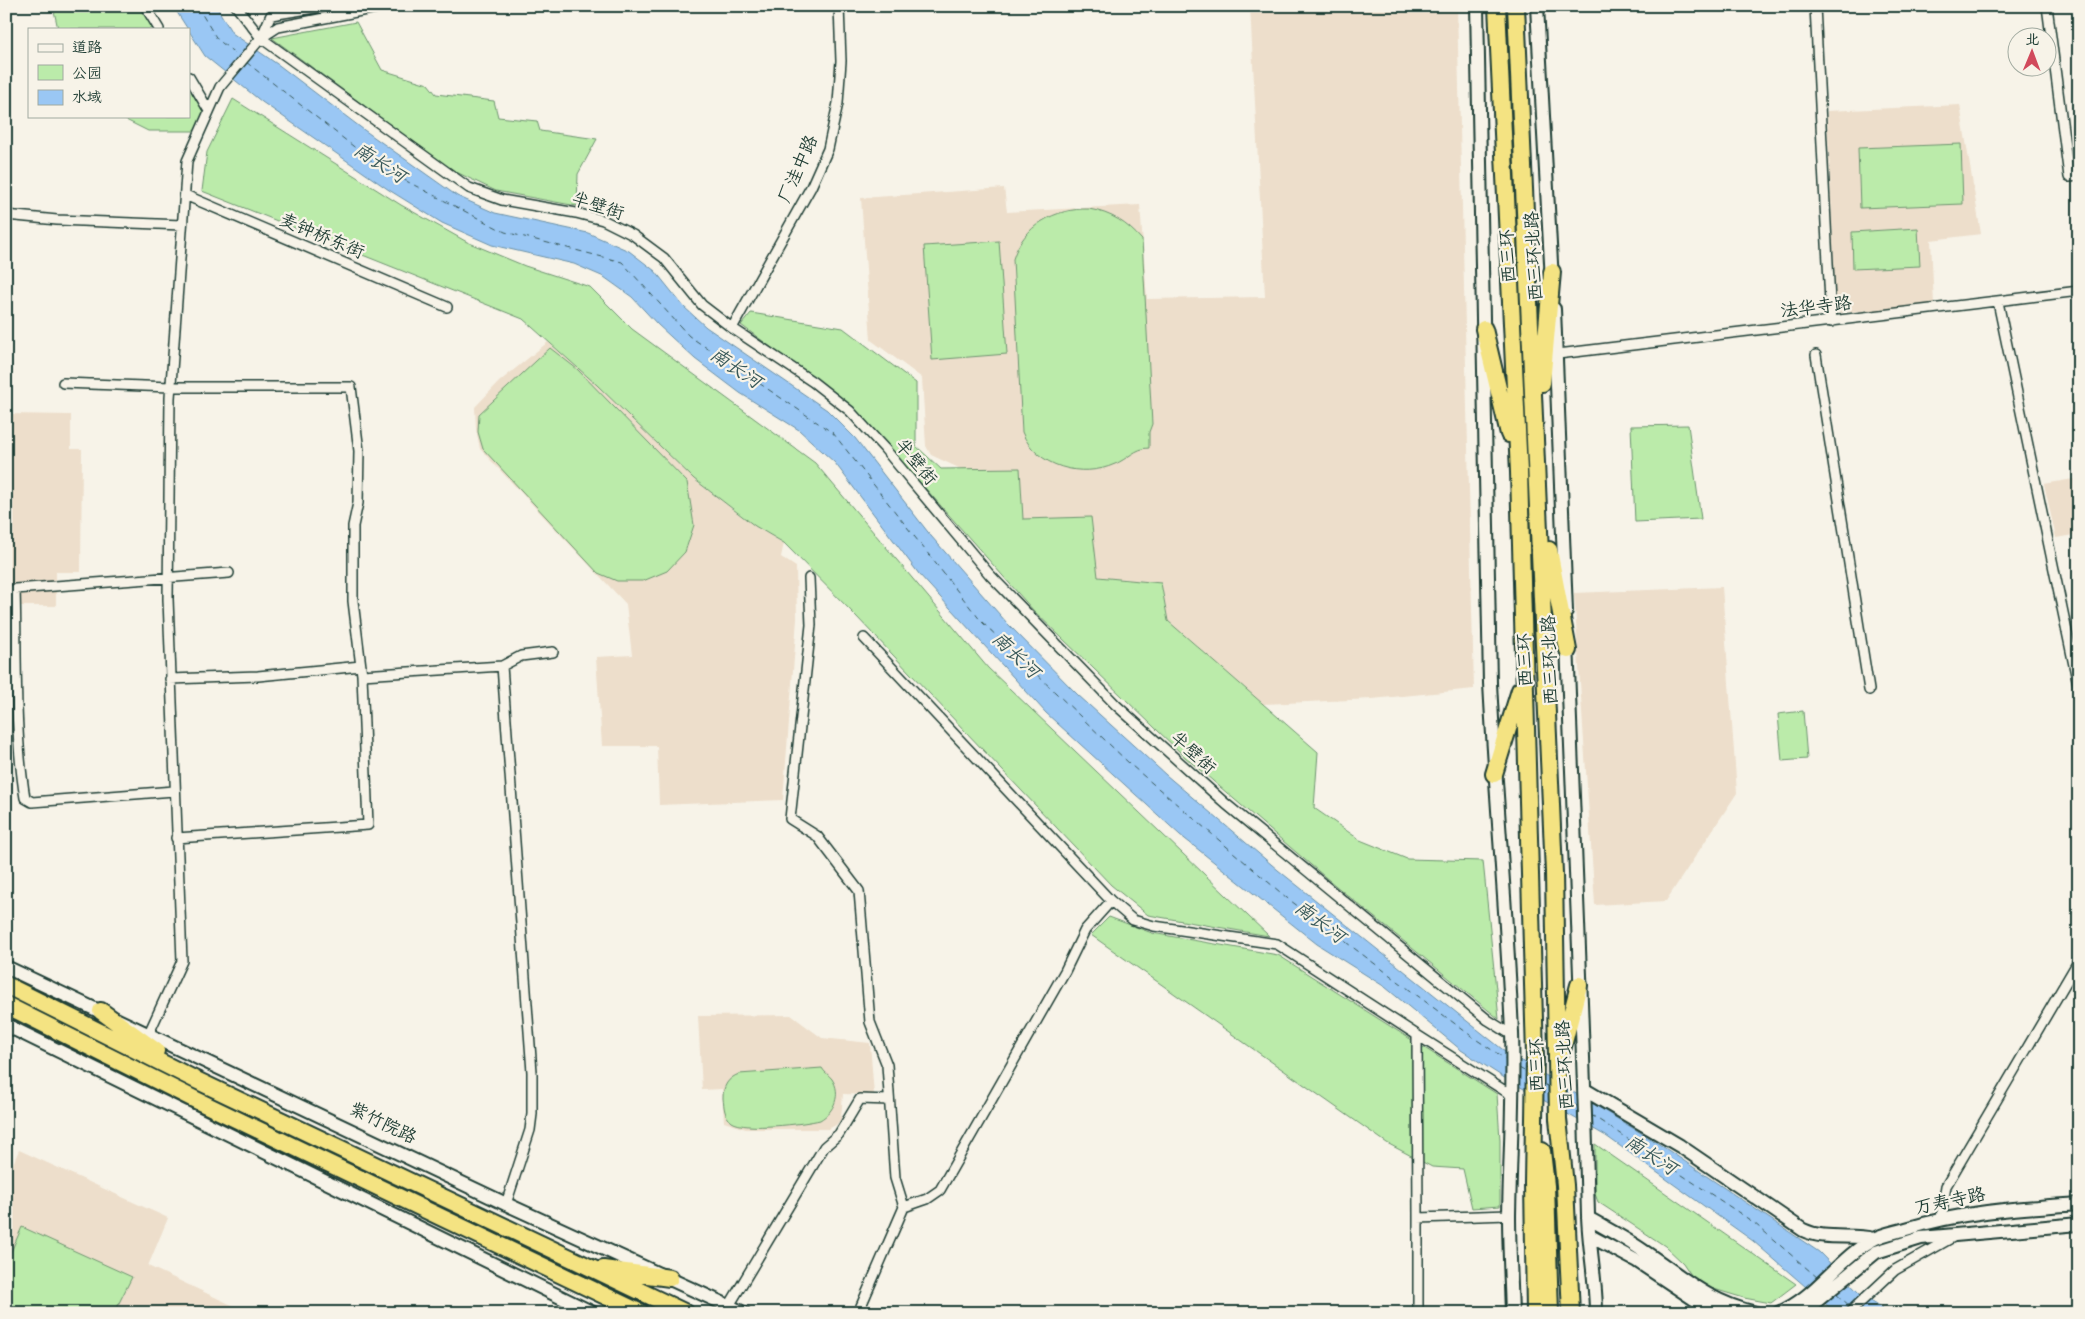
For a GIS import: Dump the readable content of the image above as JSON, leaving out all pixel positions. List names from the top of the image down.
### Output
{
  "streets": {
    "highway": ["西三环"],
    "street": [
      "厂洼中路",
      "半壁街",
      "麦钟桥东街",
      "西三环北路",
      "法华寺路",
      "紫竹院路",
      "万寿寺路"
    ]
  },
  "crossings": [
    ["厂洼中路", "半壁街"],
    ["西三环北路", "法华寺路"]
  ],
  "water": ["南长河"],
  "legend": ["道路", "公园", "水域"],
  "north": "top"
}
